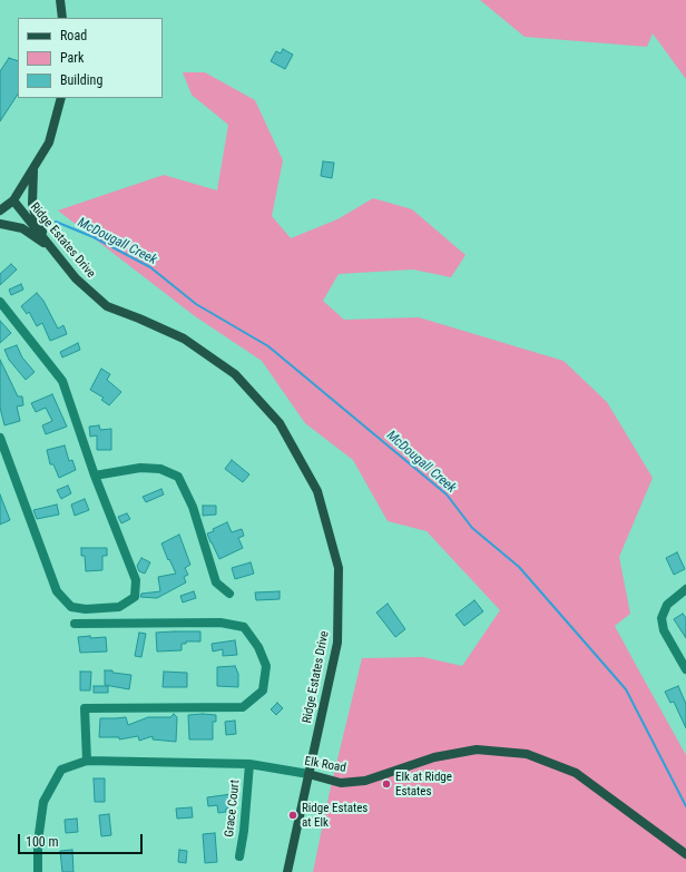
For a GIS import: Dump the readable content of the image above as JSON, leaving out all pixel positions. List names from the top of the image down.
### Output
{
  "streets": {
    "street": ["Ridge Estates Drive", "Elk Road", "Grace Court"]
  },
  "crossings": [
    ["Ridge Estates Drive", "Elk Road"],
    ["Elk Road", "Grace Court"]
  ],
  "water": ["McDougall Creek"],
  "places": ["Elk at Ridge Estates", "Ridge Estates at Elk"],
  "legend": ["Road", "Park", "Building"],
  "scale_bar": "100 m"
}
